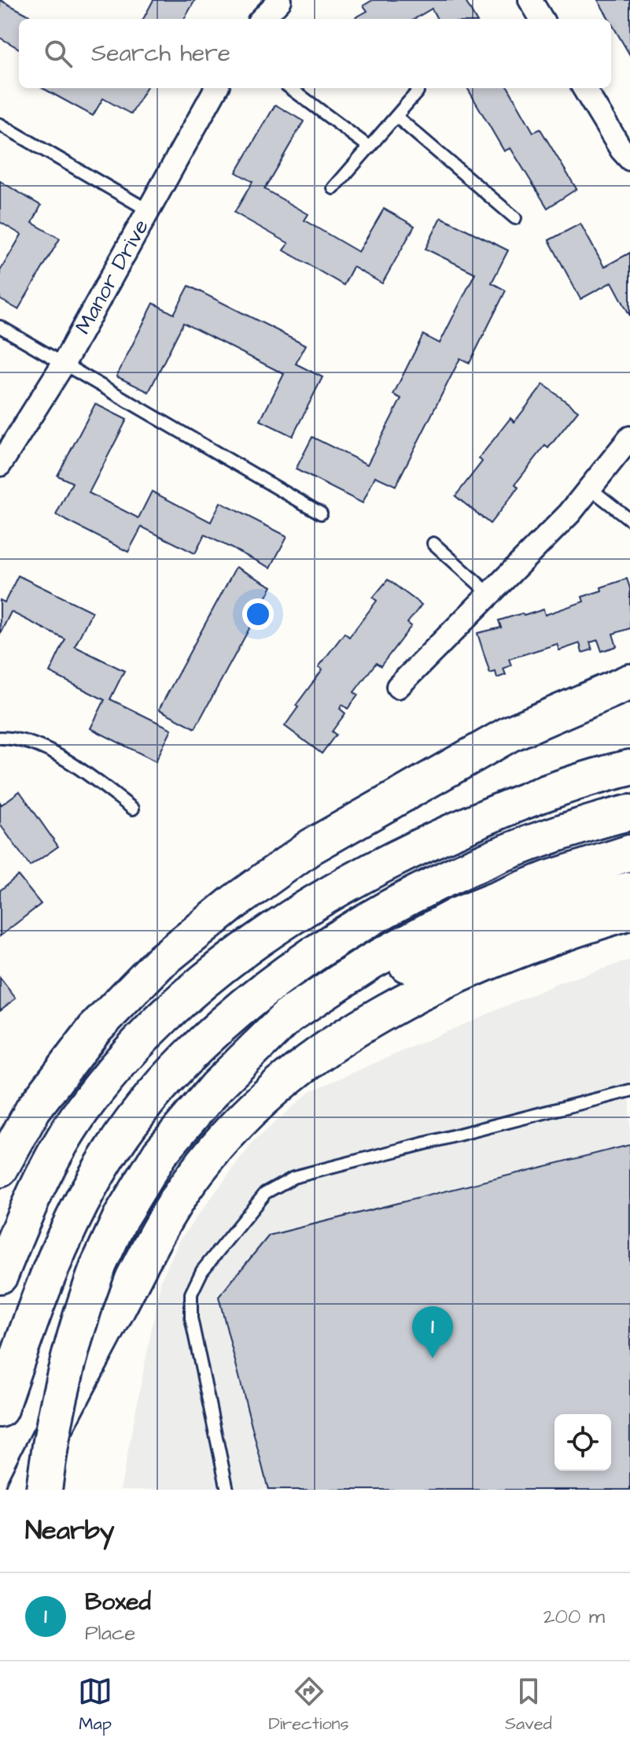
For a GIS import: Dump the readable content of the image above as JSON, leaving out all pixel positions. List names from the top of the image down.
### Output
{
  "streets": {
    "street": ["Manor Drive"]
  },
  "page": {
    "search": "Search here",
    "pins": "1",
    "heading": "Nearby",
    "list": [
      {
        "mark": "1",
        "name": "Boxed",
        "note": "Place",
        "value": "200 m"
      }
    ],
    "nav": ["Map", "Directions", "Saved"]
  }
}
